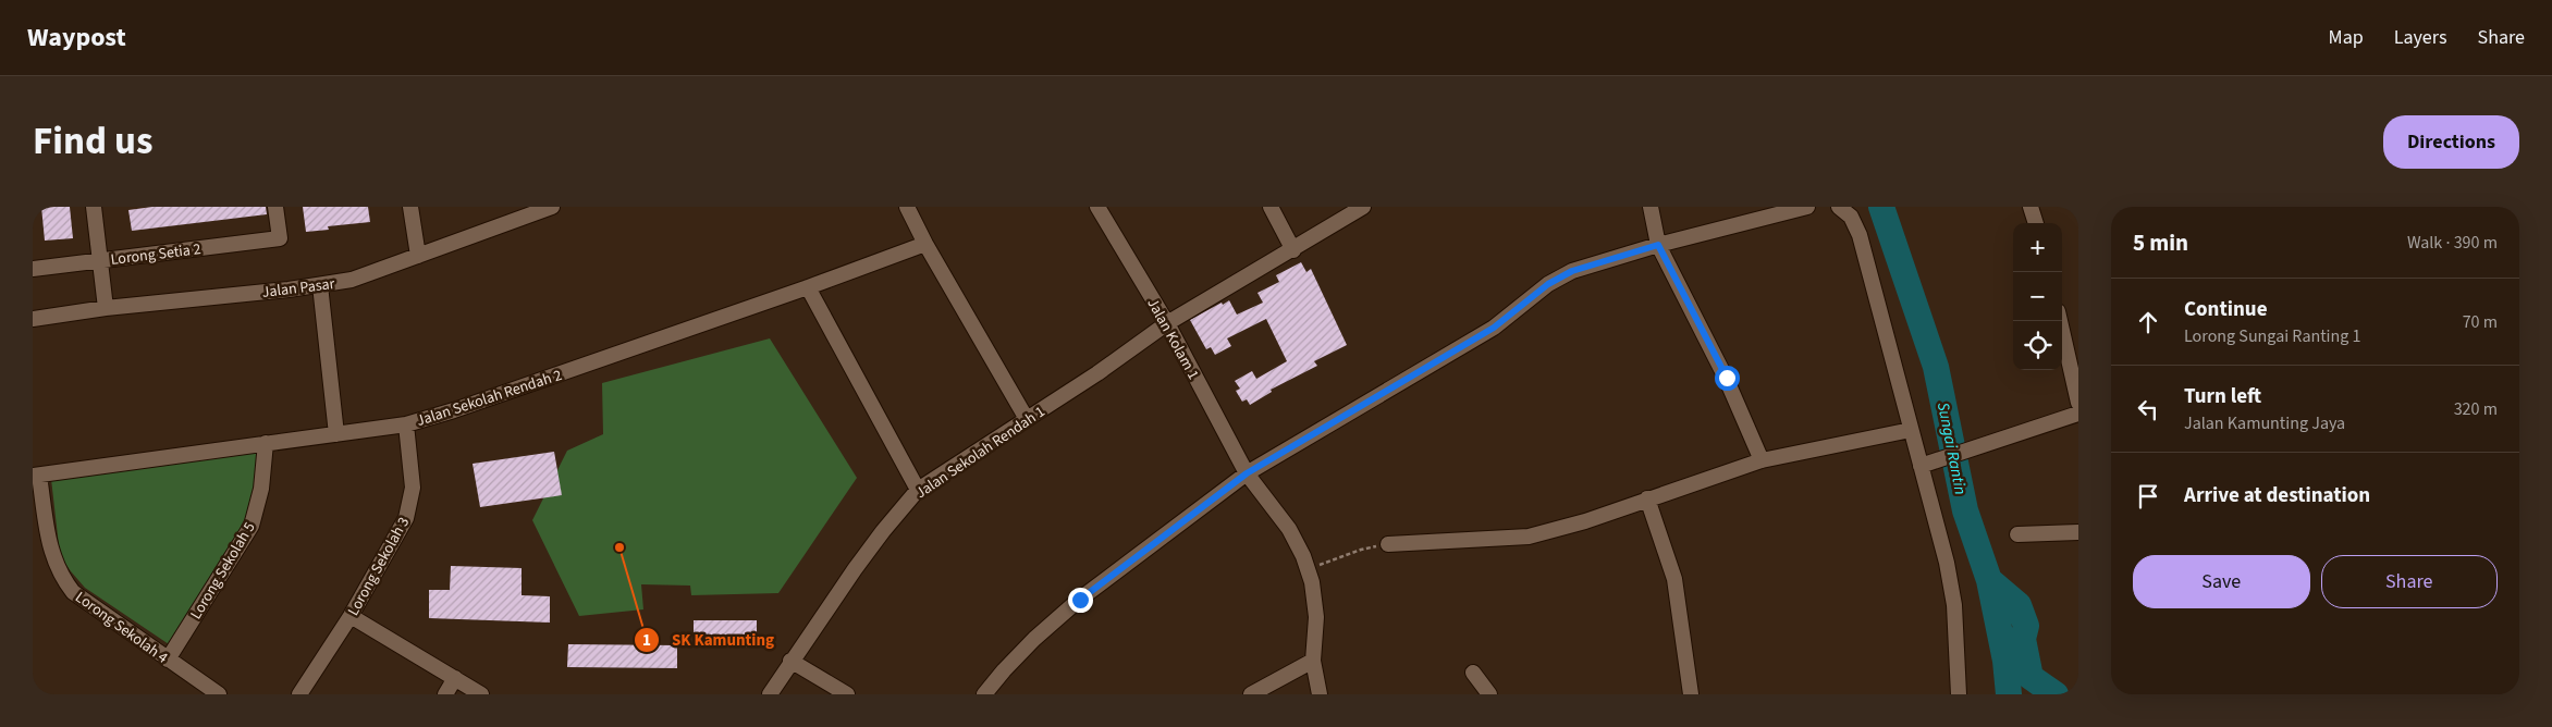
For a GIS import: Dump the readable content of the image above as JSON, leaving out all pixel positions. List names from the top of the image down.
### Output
{
  "streets": {
    "street": [
      "Lorong Setia 2",
      "Jalan Pasar",
      "Jalan Kolam 1",
      "Jalan Sekolah Rendah 2",
      "Jalan Sekolah Rendah 1",
      "Lorong Sekolah 3",
      "Lorong Sekolah 5",
      "Lorong Sekolah 4"
    ]
  },
  "crossings": [
    ["Jalan Kolam 1", "Jalan Sekolah Rendah 1"],
    ["Jalan Sekolah Rendah 2", "Lorong Sekolah 3"],
    ["Jalan Sekolah Rendah 2", "Lorong Sekolah 5"],
    ["Jalan Sekolah Rendah 2", "Lorong Sekolah 4"],
    ["Lorong Sekolah 5", "Lorong Sekolah 4"]
  ],
  "water": ["Sungai Rantin"],
  "places": ["SK Kamunting"],
  "page": {
    "header": "Waypost",
    "nav": ["Map", "Layers", "Share"],
    "title": "Find us",
    "buttons": [
      "Directions",
      ["Save", "Share"]
    ],
    "heading": ["5 min", "Walk · 390 m"],
    "map_buttons": ["+", "−"],
    "list": [
      ["Continue", "Lorong Sungai Ranting 1", "70 m"],
      ["Turn left", "Jalan Kamunting Jaya", "320 m"],
      "Arrive at destination"
    ]
  }
}
